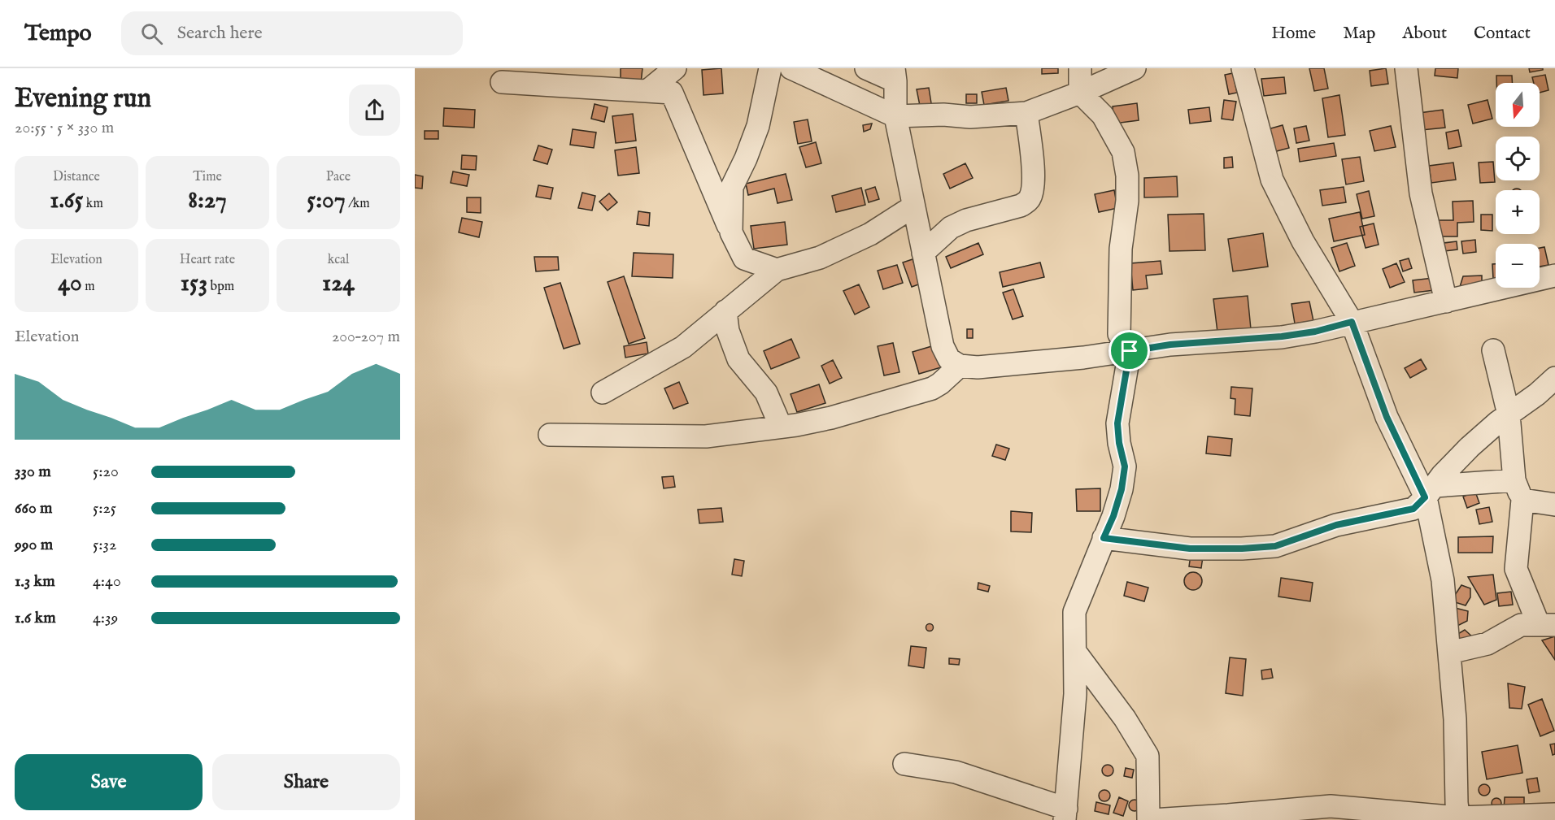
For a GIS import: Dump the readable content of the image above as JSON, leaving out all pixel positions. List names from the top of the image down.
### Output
{
  "north": "bottom",
  "page": {
    "header": "Tempo",
    "search": "Search here",
    "nav": [
      "Home",
      "Map",
      "About",
      "Contact"
    ],
    "heading": ["Evening run", "20:55 · 5 × 330 m"],
    "map_buttons": ["+", "−"],
    "stats": [
      ["Distance", "1.65 km"],
      ["Time", "8:27"],
      ["Pace", "5:07 /km"],
      ["Elevation", "40 m"],
      ["Heart rate", "153 bpm"],
      ["kcal", "124"]
    ],
    "chart": ["Elevation", "200–207 m"],
    "list": [
      {
        "name": "330 m",
        "note": "5:20"
      },
      {
        "name": "660 m",
        "note": "5:25"
      },
      {
        "name": "990 m",
        "note": "5:32"
      },
      {
        "name": "1.3 km",
        "note": "4:40"
      },
      {
        "name": "1.6 km",
        "note": "4:39"
      }
    ],
    "buttons": ["Save", "Share"]
  }
}
